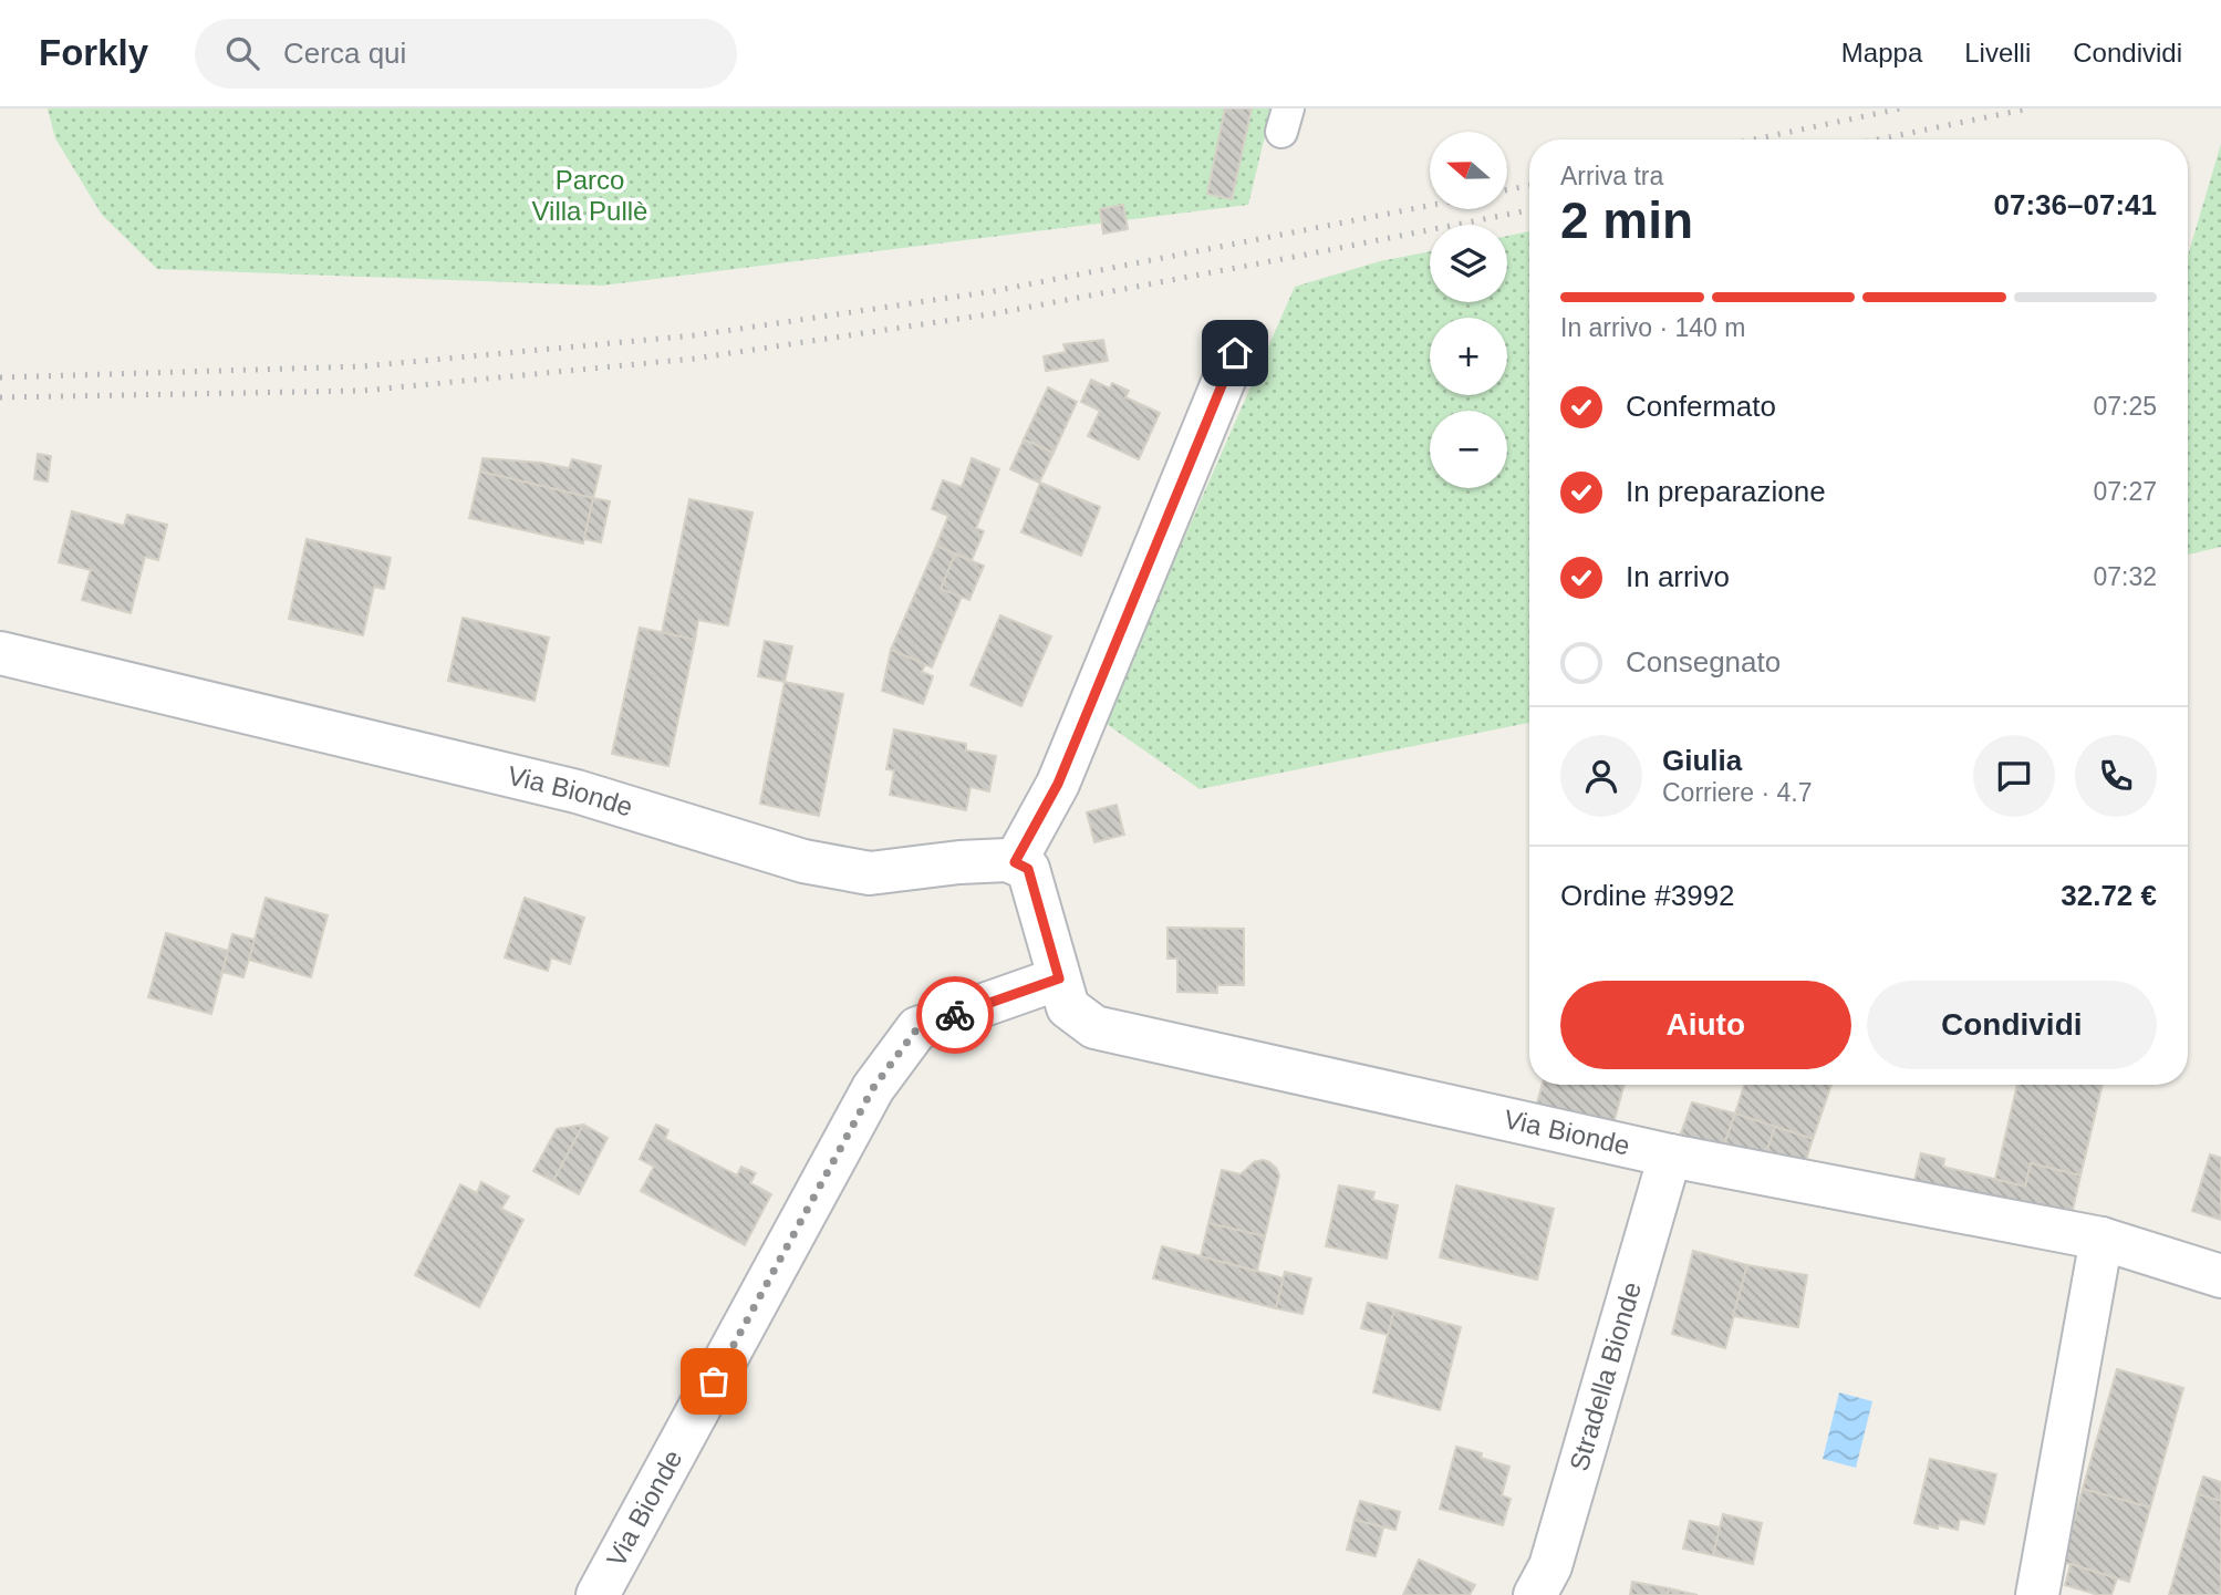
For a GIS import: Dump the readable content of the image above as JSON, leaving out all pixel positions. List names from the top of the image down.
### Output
{
  "streets": {
    "street": ["Via Bionde", "Stradella Bionde"]
  },
  "crossings": [
    ["Via Bionde", "Stradella Bionde"]
  ],
  "parks": ["Parco Villa Pullè"],
  "north": "left",
  "page": {
    "header": "Forkly",
    "search": "Cerca qui",
    "nav": ["Mappa", "Livelli", "Condividi"],
    "map_buttons": ["+", "−"],
    "heading": ["2 min", "Arriva tra", "07:36–07:41"],
    "panel": [
      "Giulia",
      "Corriere · 4.7",
      "Ordine #3992",
      "32.72 €"
    ],
    "bar": "In arrivo · 140 m",
    "list": [
      ["Confermato", "07:25"],
      ["In preparazione", "07:27"],
      ["In arrivo", "07:32"],
      "Consegnato"
    ],
    "buttons": ["Aiuto", "Condividi"]
  }
}
